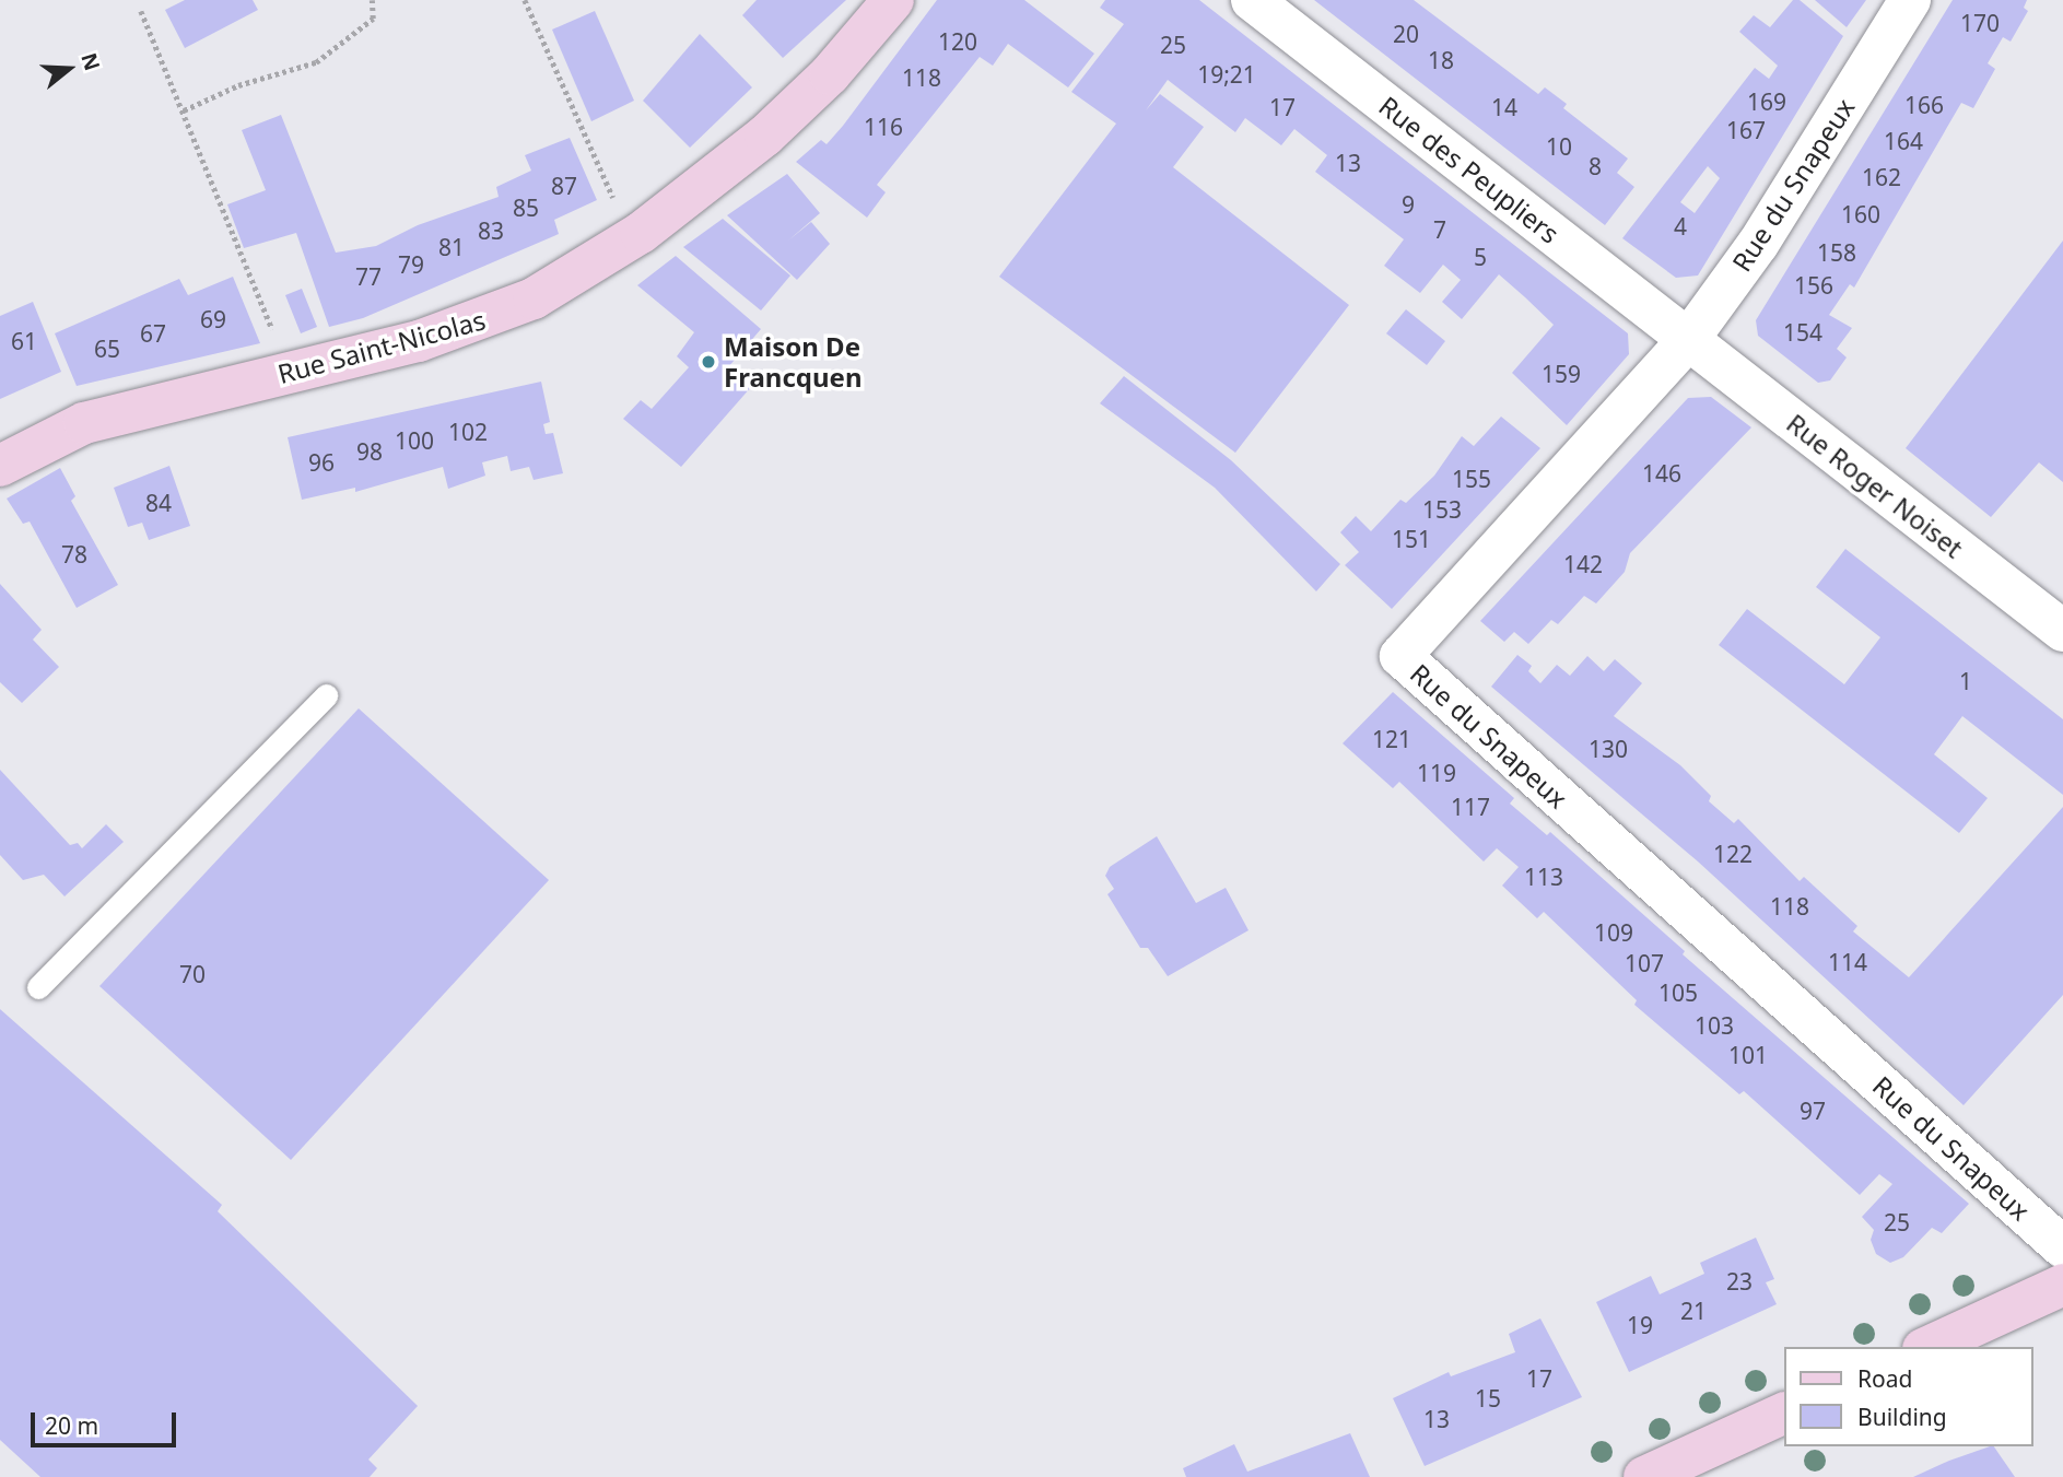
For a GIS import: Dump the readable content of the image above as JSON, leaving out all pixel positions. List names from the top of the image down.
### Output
{
  "streets": {
    "street": [
      "Rue des Peupliers",
      "Rue du Snapeux",
      "Rue Saint-Nicolas",
      "Rue Roger Noiset"
    ]
  },
  "crossings": [
    ["Rue des Peupliers", "Rue du Snapeux"],
    ["Rue des Peupliers", "Rue Roger Noiset"],
    ["Rue du Snapeux", "Rue Roger Noiset"]
  ],
  "places": ["Maison De Francquen"],
  "house_numbers": [
    "170",
    "20",
    "120",
    "25",
    "18",
    "19;21",
    "118",
    "169",
    "166",
    "17",
    "14",
    "116",
    "167",
    "164",
    "10",
    "13",
    "8",
    "162",
    "87",
    "9",
    "85",
    "160",
    "4",
    "7",
    "83",
    "81",
    "158",
    "5",
    "79",
    "77",
    "156",
    "69",
    "154",
    "67",
    "61",
    "65",
    "159",
    "102",
    "100",
    "98",
    "96",
    "146",
    "155",
    "84",
    "153",
    "151",
    "78",
    "142",
    "1",
    "121",
    "130",
    "119",
    "117",
    "122",
    "113",
    "118",
    "109",
    "114",
    "107",
    "70",
    "105",
    "103",
    "101",
    "97",
    "25",
    "23",
    "21",
    "19",
    "17",
    "15",
    "13"
  ],
  "legend": ["Road", "Building"],
  "scale_bar": "20 m",
  "north": "right"
}
